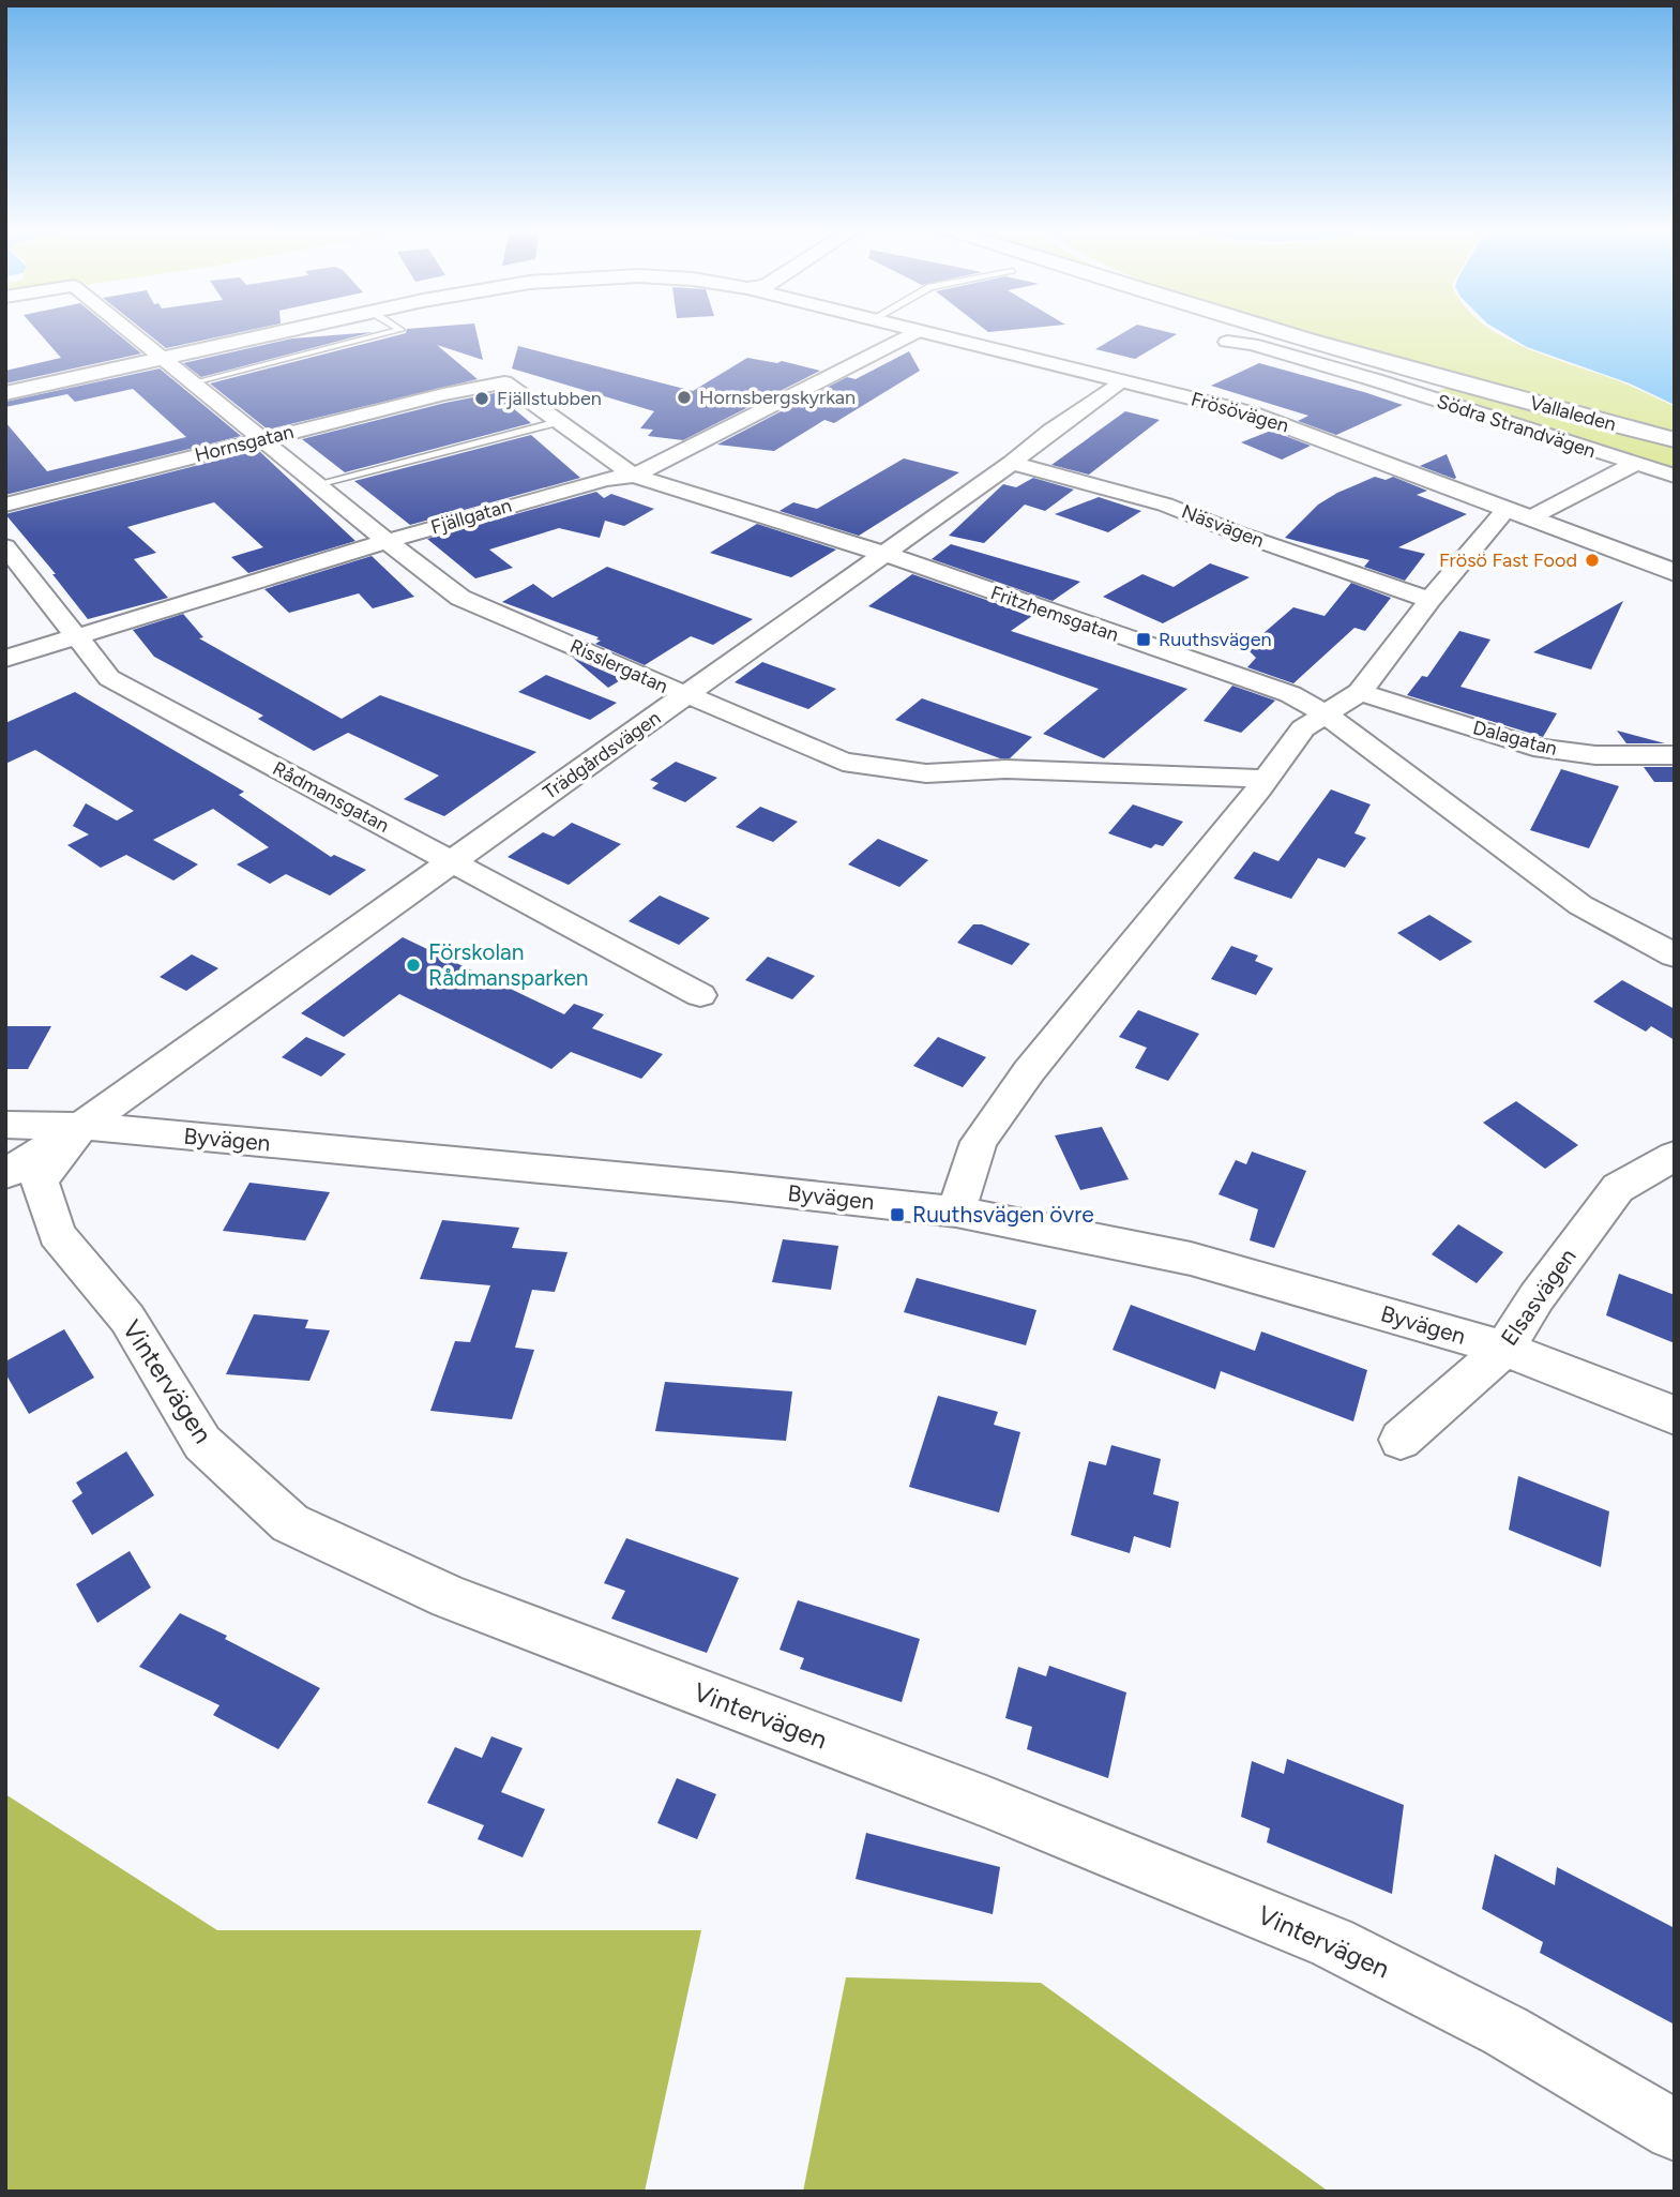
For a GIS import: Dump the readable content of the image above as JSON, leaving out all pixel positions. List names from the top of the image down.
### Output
{
  "streets": {
    "street": [
      "Frösövägen",
      "Vallaleden",
      "Södra Strandvägen",
      "Hornsgatan",
      "Fjällgatan",
      "Näsvägen",
      "Fritzhemsgatan",
      "Risslergatan",
      "Dalagatan",
      "Trädgårdsvägen",
      "Rådmansgatan",
      "Byvägen",
      "Elsasvägen",
      "Vintervägen"
    ]
  },
  "crossings": [
    ["Frösövägen", "Fjällgatan"],
    ["Frösövägen", "Trädgårdsvägen"],
    ["Hornsgatan", "Fritzhemsgatan"],
    ["Hornsgatan", "Risslergatan"],
    ["Fjällgatan", "Fritzhemsgatan"],
    ["Fjällgatan", "Risslergatan"],
    ["Fjällgatan", "Rådmansgatan"],
    ["Näsvägen", "Trädgårdsvägen"],
    ["Fritzhemsgatan", "Trädgårdsvägen"],
    ["Risslergatan", "Trädgårdsvägen"],
    ["Trädgårdsvägen", "Rådmansgatan"],
    ["Trädgårdsvägen", "Byvägen"],
    ["Trädgårdsvägen", "Vintervägen"],
    ["Byvägen", "Elsasvägen"],
    ["Byvägen", "Vintervägen"]
  ],
  "places": {
    "other": [
      "Hornsbergskyrkan",
      "Fjällstubben",
      "Frösö Fast Food",
      "Förskolan Rådmansparken"
    ],
    "transit": ["Ruuthsvägen", "Ruuthsvägen övre"]
  }
}
